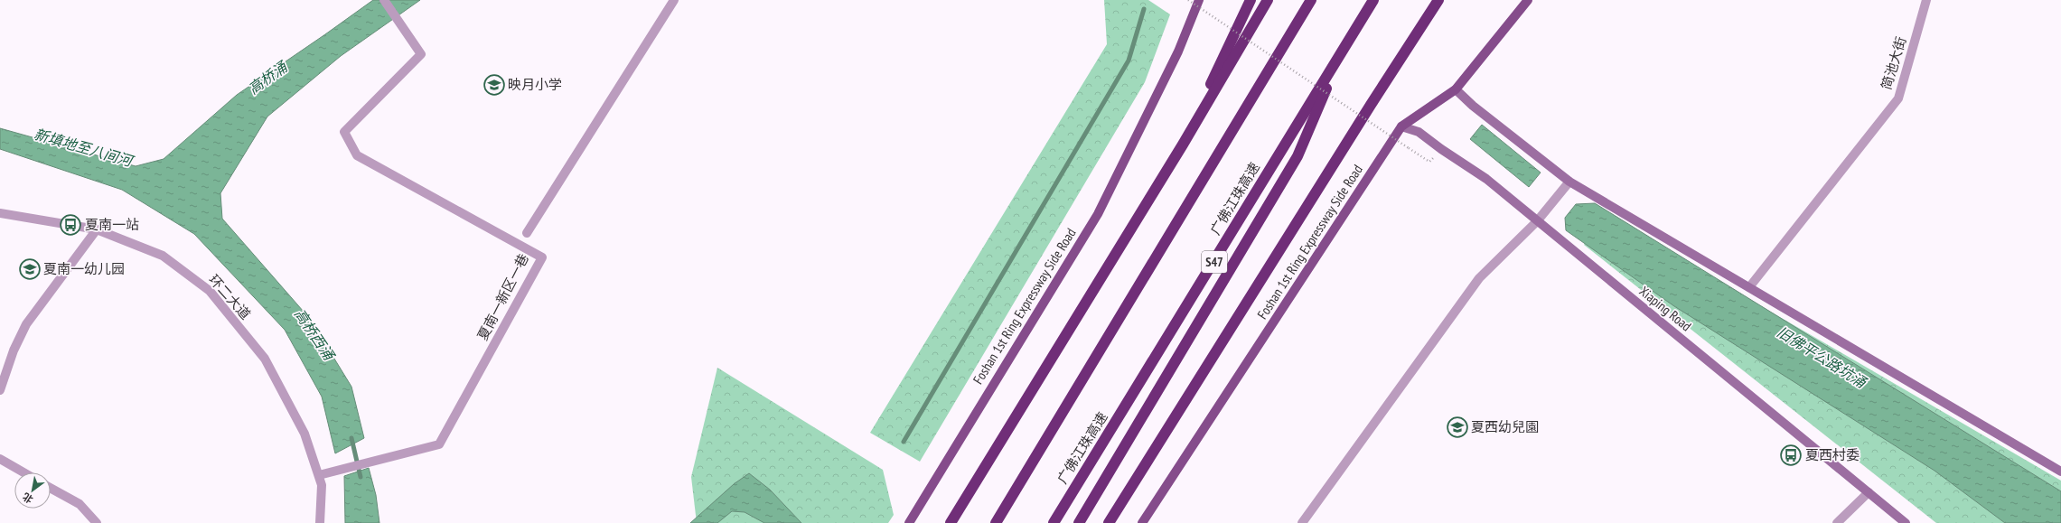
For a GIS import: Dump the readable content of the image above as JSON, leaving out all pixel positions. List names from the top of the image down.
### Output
{
  "streets": {
    "highway": ["广佛江珠高速", "S47"],
    "main road": ["Foshan 1st Ring Expressway Side Road", "Xiaping Road"],
    "street": ["简池大街", "环二大道", "夏南一新区一巷"]
  },
  "crossings": [
    ["Foshan 1st Ring Expressway Side Road", "Xiaping Road"],
    ["环二大道", "夏南一新区一巷"]
  ],
  "water": [
    "高桥涌",
    "新填地至八间河",
    "高桥西涌",
    "旧佛平公路坑涌"
  ],
  "places": {
    "school or university": ["映月小学", "夏南一幼儿园", "夏西幼兒園"],
    "bus stop": ["夏南一站", "夏西村委"]
  },
  "north": "bottom left"
}
